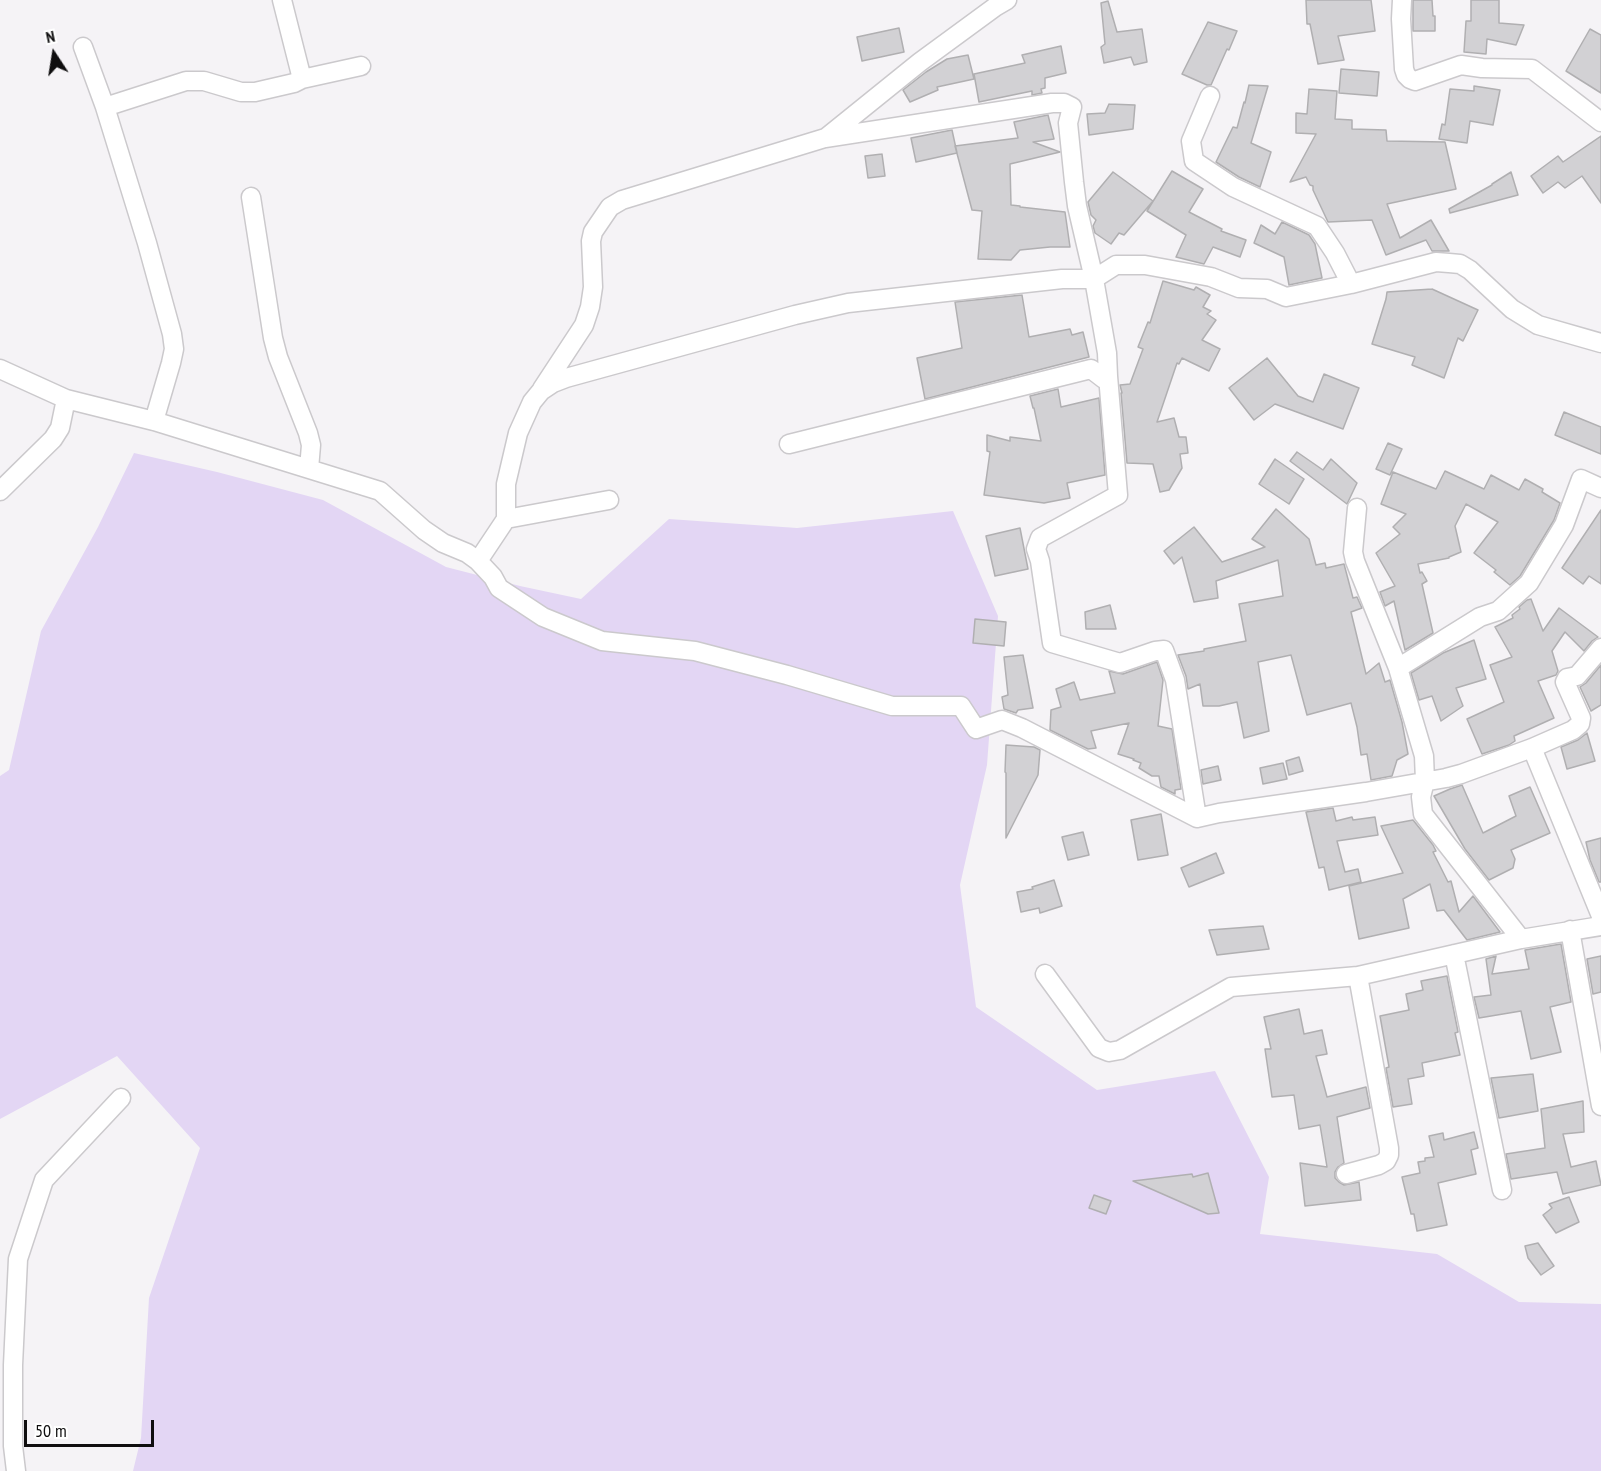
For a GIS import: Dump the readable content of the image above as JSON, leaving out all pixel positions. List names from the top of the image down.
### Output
{
  "scale_bar": "50 m",
  "north": "top"
}
